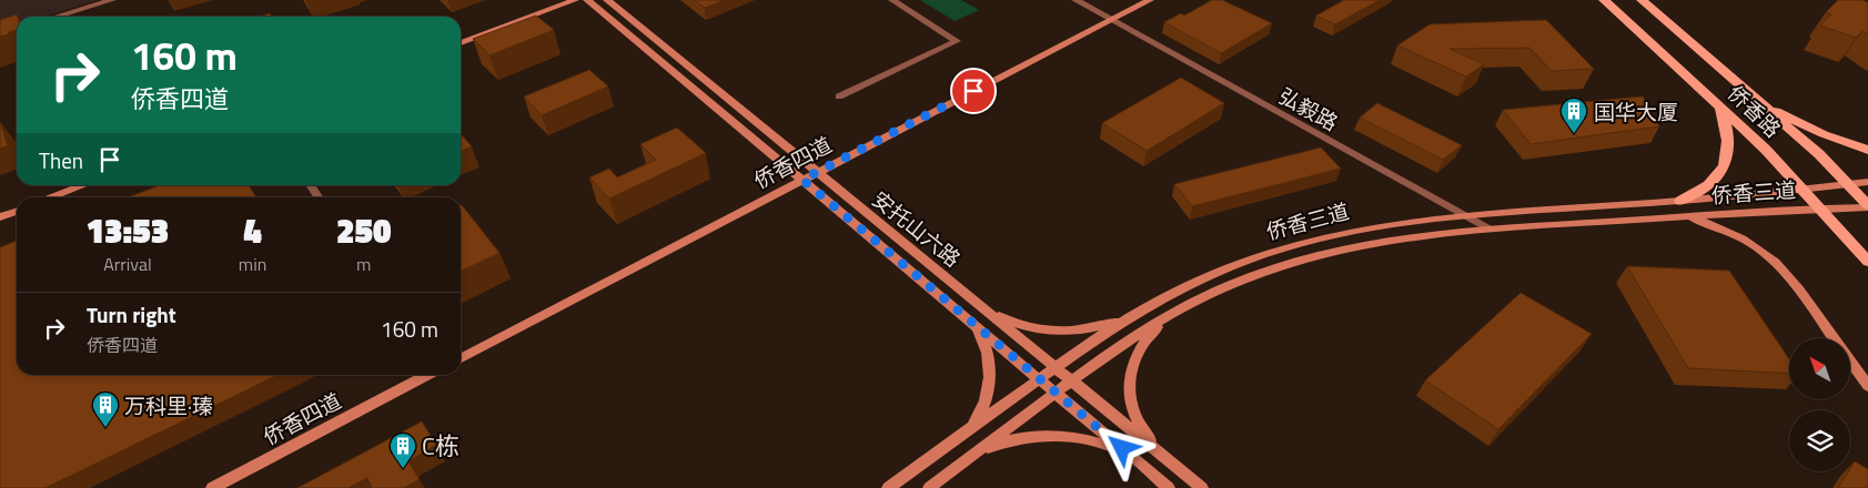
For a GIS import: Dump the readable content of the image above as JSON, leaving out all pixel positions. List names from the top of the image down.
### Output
{
  "streets": {
    "main road": ["侨香路"],
    "street": [
      "弘毅路",
      "侨香四道",
      "侨香三道",
      "安托山六路"
    ]
  },
  "crossings": [
    ["弘毅路", "侨香四道"],
    ["弘毅路", "侨香三道"],
    ["侨香路", "侨香三道"],
    ["侨香四道", "安托山六路"],
    ["侨香三道", "安托山六路"]
  ],
  "places": {
    "building": ["国华大厦", "万科里·瑧", "C栋"]
  },
  "north": "top left",
  "page": {
    "turn": ["160 m", "侨香四道"],
    "then": "Then",
    "eta": [
      "13:53",
      "Arrival",
      "4",
      "min",
      "250",
      "m"
    ],
    "list": [
      {
        "name": "Turn right",
        "note": "侨香四道",
        "value": "160 m"
      }
    ]
  }
}
